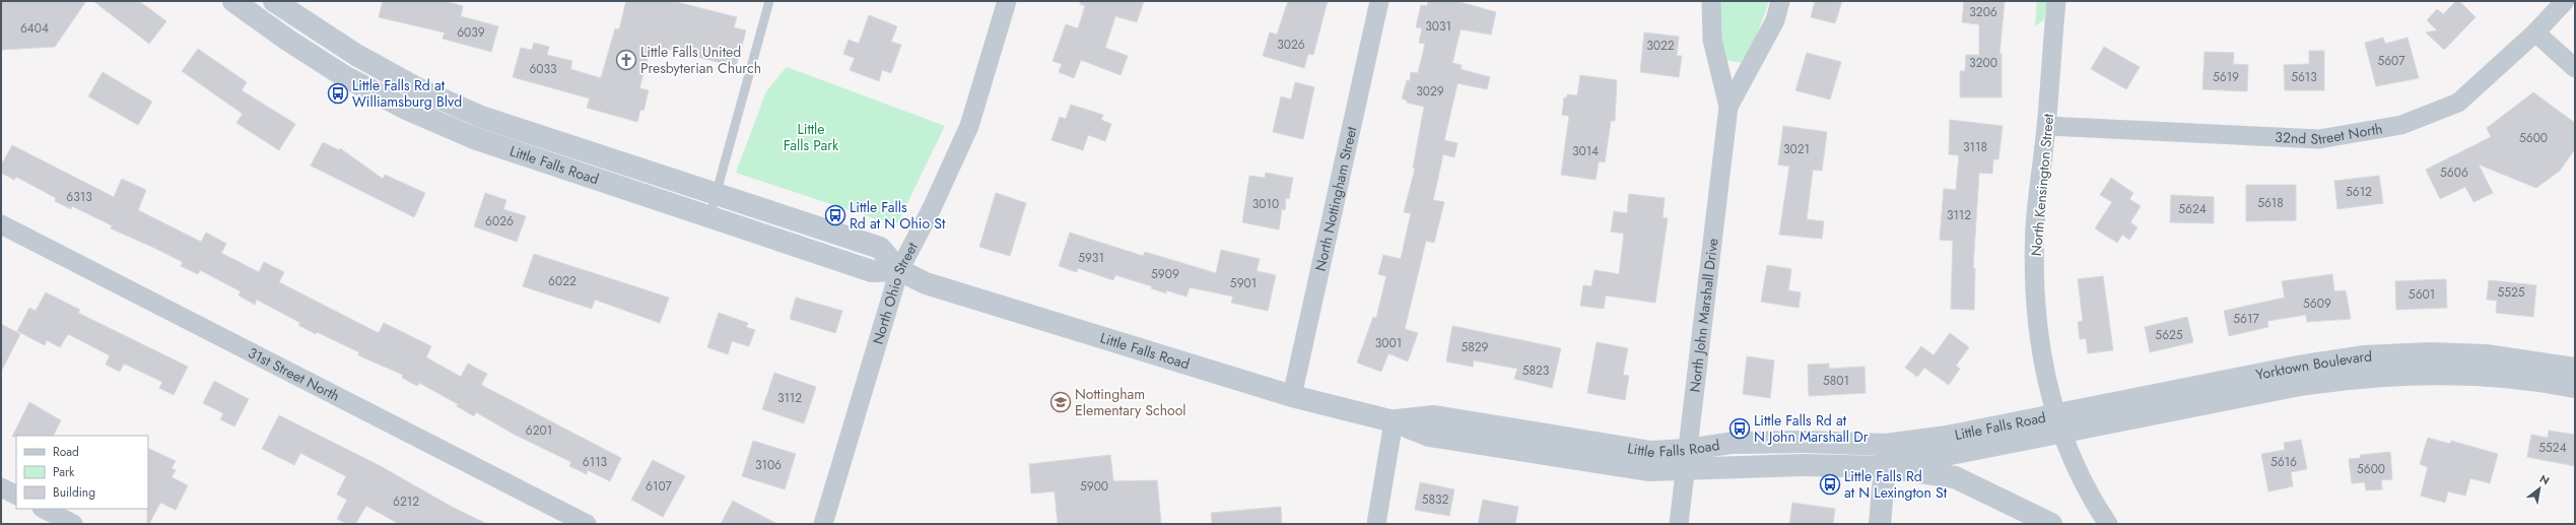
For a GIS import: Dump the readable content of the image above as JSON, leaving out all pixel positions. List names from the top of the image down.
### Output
{
  "streets": {
    "street": [
      "32nd Street North",
      "Little Falls Road",
      "North Kensington Street",
      "North Nottingham Street",
      "North Ohio Street",
      "North John Marshall Drive",
      "Yorktown Boulevard",
      "31st Street North"
    ]
  },
  "crossings": [
    ["32nd Street North", "North Kensington Street"],
    ["Little Falls Road", "North Kensington Street"],
    ["Little Falls Road", "North Nottingham Street"],
    ["Little Falls Road", "North Ohio Street"],
    ["Little Falls Road", "North John Marshall Drive"],
    ["Little Falls Road", "Yorktown Boulevard"],
    ["North Kensington Street", "Yorktown Boulevard"]
  ],
  "parks": ["Little Falls Park"],
  "places": {
    "church": ["Little Falls United Presbyterian Church"],
    "bus stop": [
      "Little Falls Rd at Williamsburg Blvd",
      "Little Falls Rd at N Ohio St",
      "Little Falls Rd at N John Marshall Dr",
      "Little Falls Rd at N Lexington St"
    ],
    "school or university": ["Nottingham Elementary School"]
  },
  "house_numbers": [
    "3206",
    "3031",
    "6404",
    "6039",
    "3026",
    "3022",
    "5607",
    "3200",
    "6033",
    "5619",
    "5613",
    "3029",
    "5600",
    "3118",
    "3021",
    "3014",
    "5606",
    "5612",
    "6313",
    "5618",
    "3010",
    "5624",
    "3112",
    "6026",
    "5931",
    "5909",
    "6022",
    "5901",
    "5525",
    "5601",
    "5609",
    "5617",
    "5625",
    "3001",
    "5829",
    "5823",
    "5801",
    "3112",
    "6201",
    "5524",
    "6113",
    "5616",
    "3106",
    "5600",
    "6107",
    "5900",
    "5832",
    "6212"
  ],
  "legend": ["Road", "Park", "Building"],
  "north": "top right"
}
